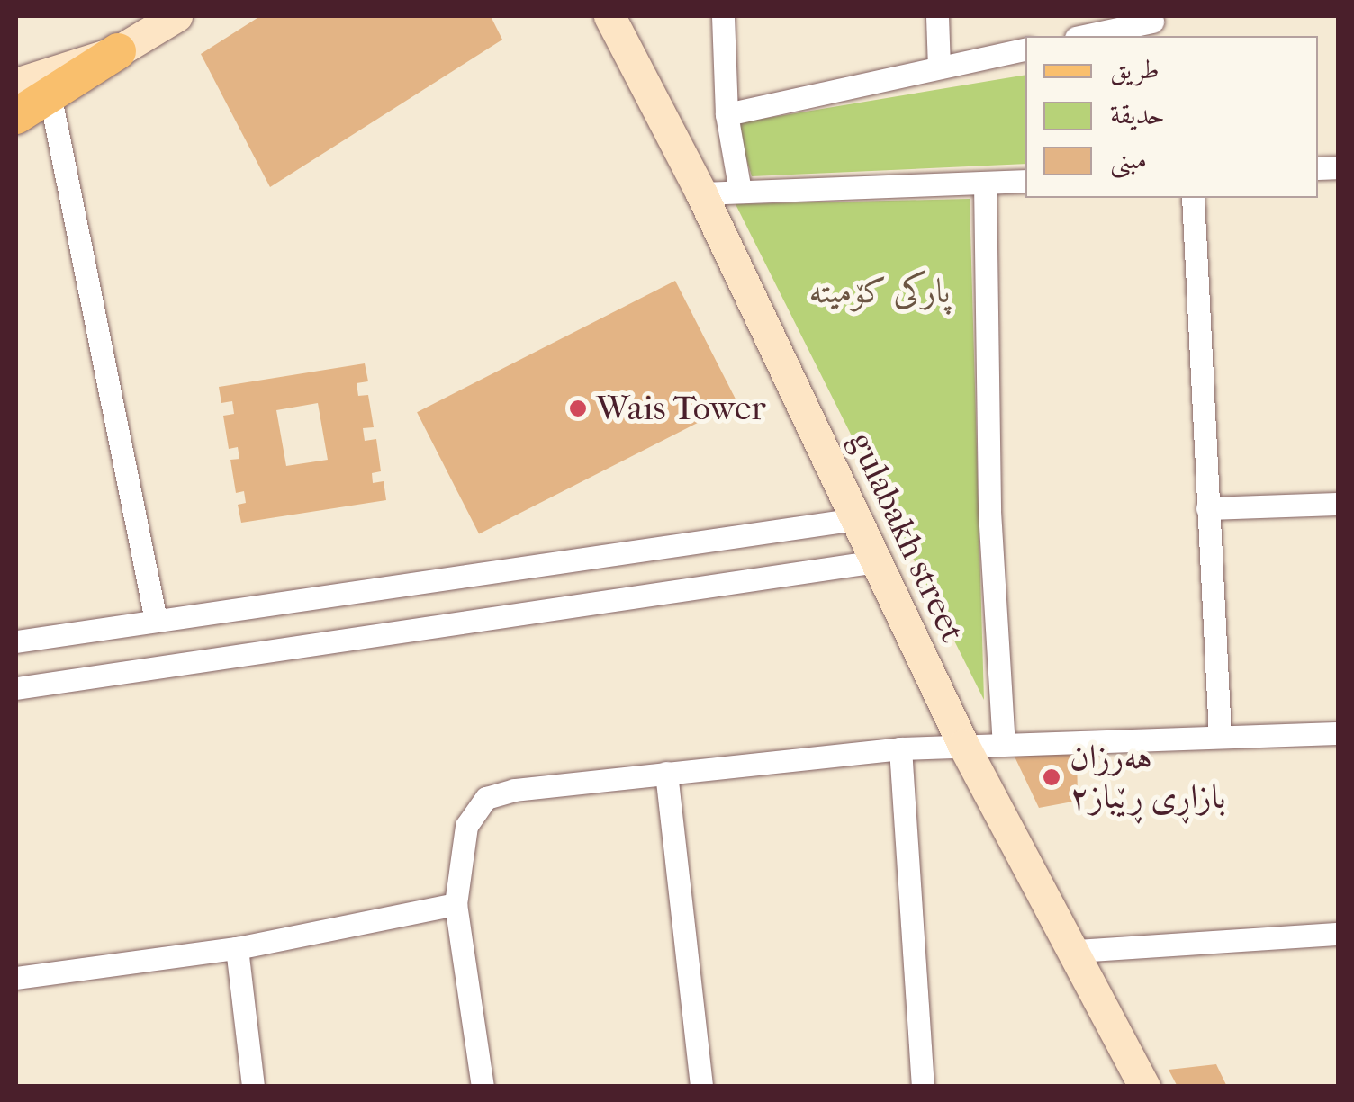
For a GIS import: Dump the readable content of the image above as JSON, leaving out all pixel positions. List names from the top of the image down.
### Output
{
  "streets": {
    "street": ["gulabakh street"]
  },
  "parks": ["پارکی کۆمیتە"],
  "places": ["Wais Tower", "هەرزان بازاڕی ڕێباز٢"],
  "legend": ["طريق", "حديقة", "مبنى"]
}
